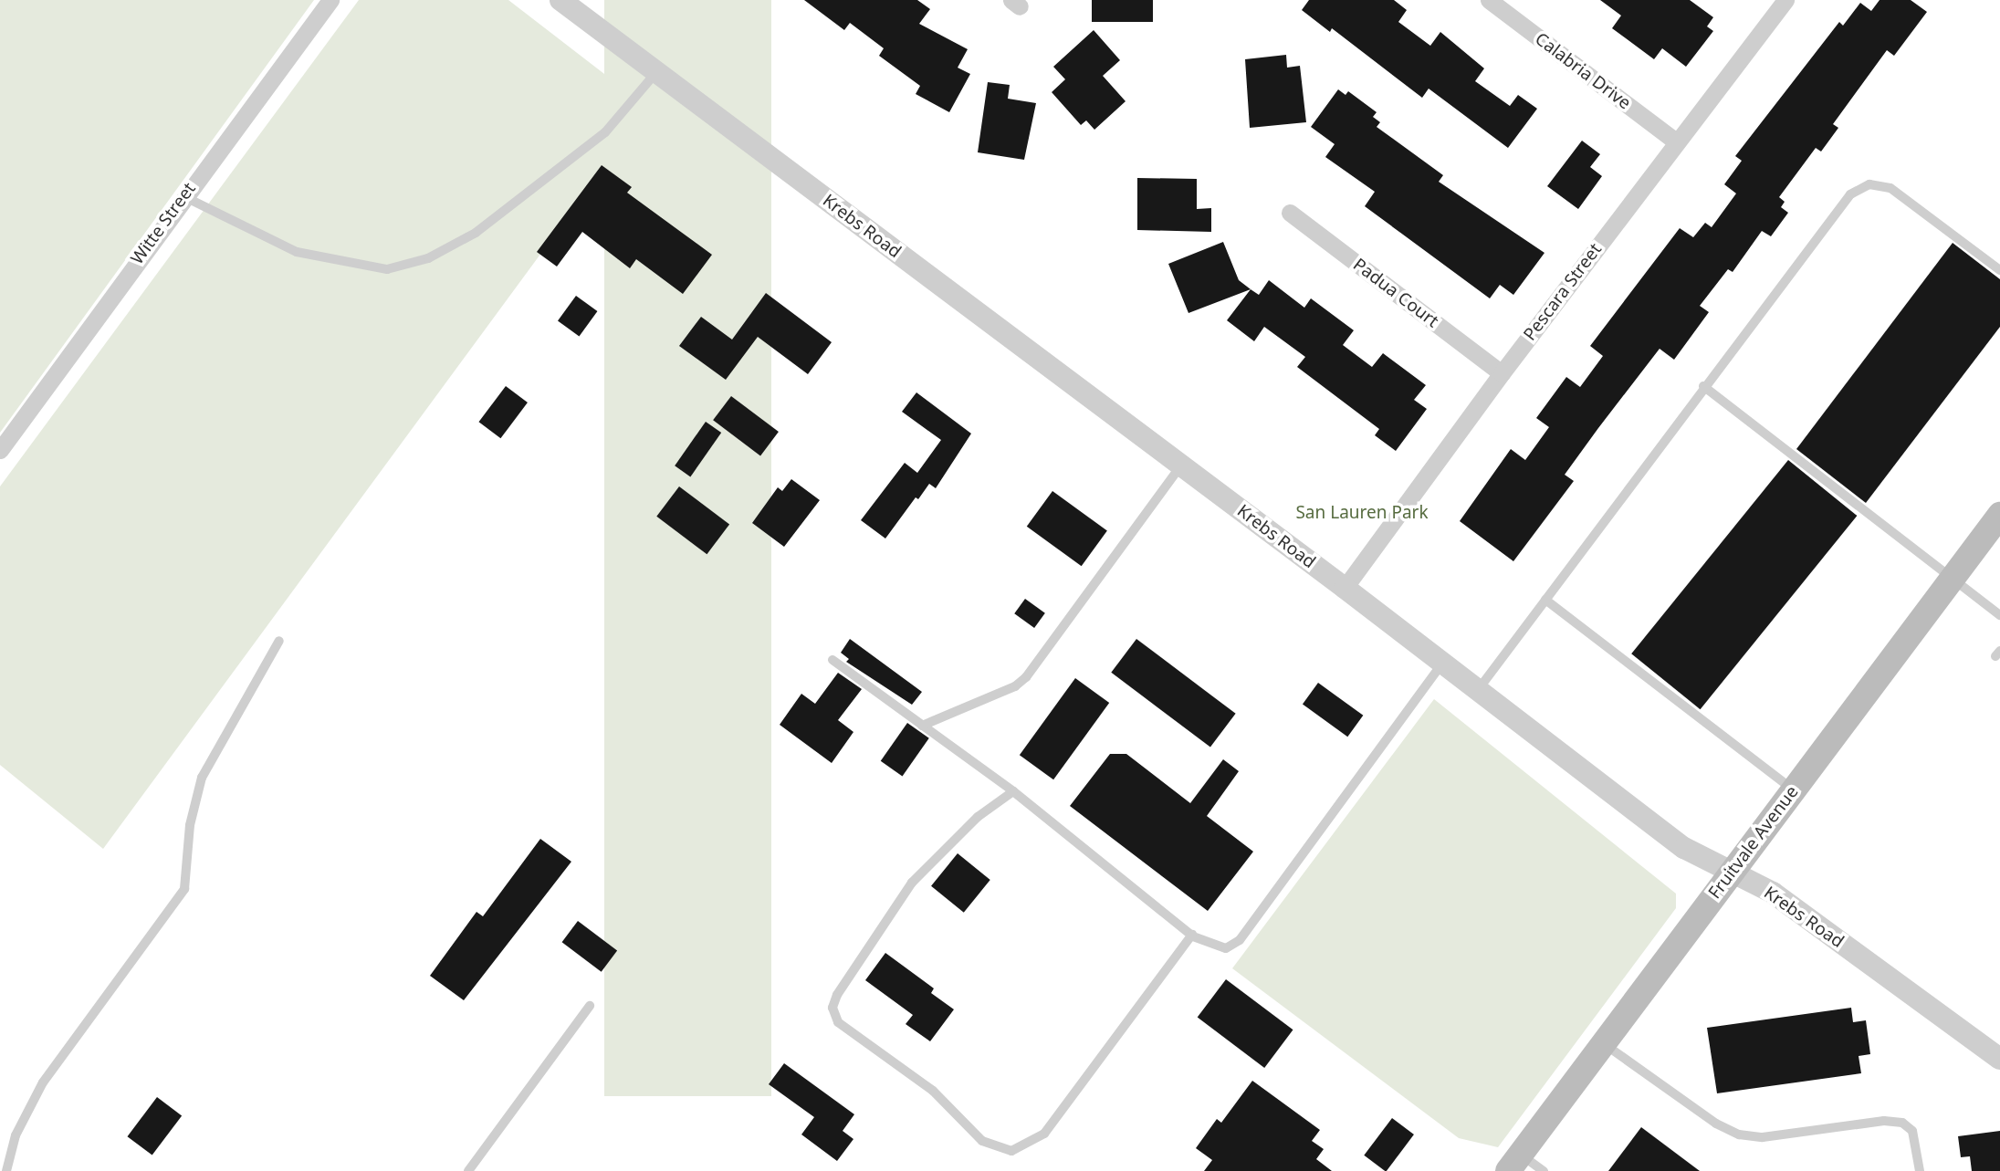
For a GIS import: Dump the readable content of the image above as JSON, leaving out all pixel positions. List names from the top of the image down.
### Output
{
  "streets": {
    "main road": ["Fruitvale Avenue"],
    "street": [
      "Calabria Drive",
      "Witte Street",
      "Krebs Road",
      "Pescara Street",
      "Padua Court"
    ]
  },
  "crossings": [
    ["Calabria Drive", "Pescara Street"],
    ["Krebs Road", "Pescara Street"],
    ["Krebs Road", "Fruitvale Avenue"],
    ["Pescara Street", "Padua Court"]
  ],
  "parks": ["San Lauren Park"]
}
